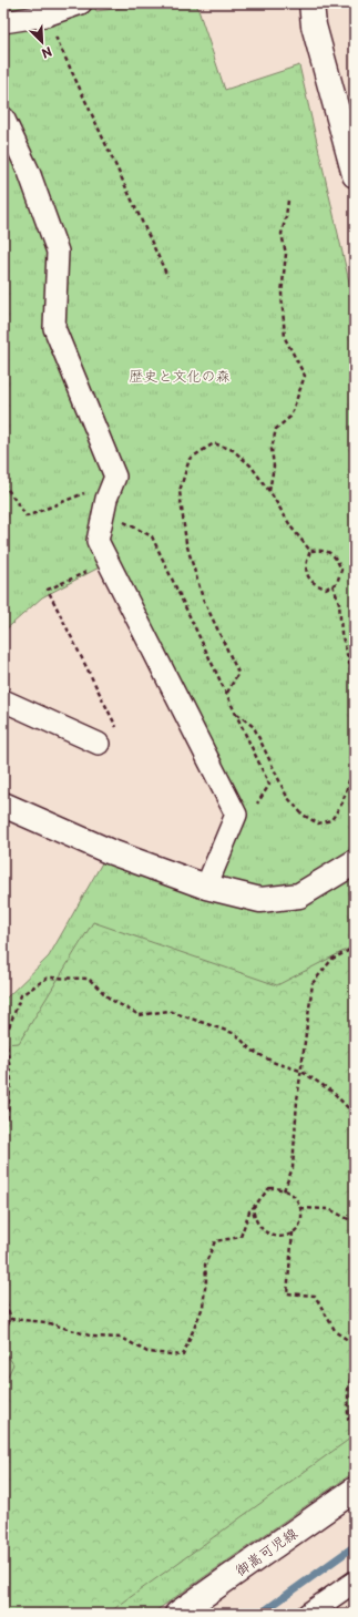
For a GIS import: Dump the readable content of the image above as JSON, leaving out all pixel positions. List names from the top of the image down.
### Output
{
  "streets": {
    "street": ["御嵩可児線"]
  },
  "parks": ["歴史と文化の森"],
  "north": "bottom right"
}
